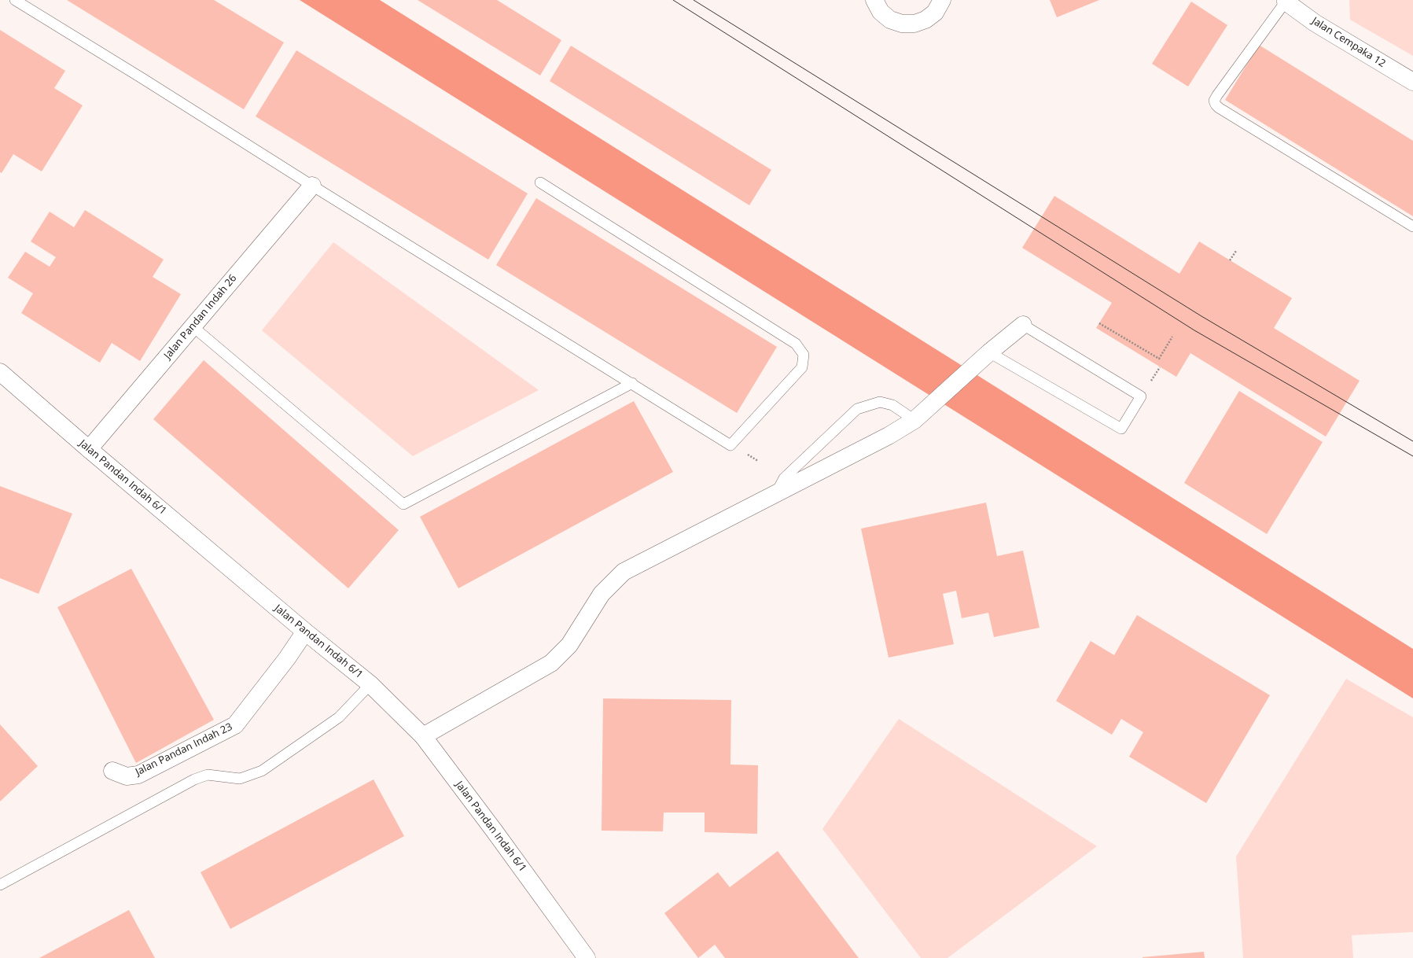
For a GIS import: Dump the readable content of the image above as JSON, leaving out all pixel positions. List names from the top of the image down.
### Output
{
  "streets": {
    "street": [
      "Jalan Cempaka 12",
      "Jalan Pandan Indah 26",
      "Jalan Pandan Indah 6/1",
      "Jalan Pandan Indah 23"
    ]
  },
  "crossings": [
    ["Jalan Pandan Indah 26", "Jalan Pandan Indah 6/1"],
    ["Jalan Pandan Indah 6/1", "Jalan Pandan Indah 23"]
  ]
}
